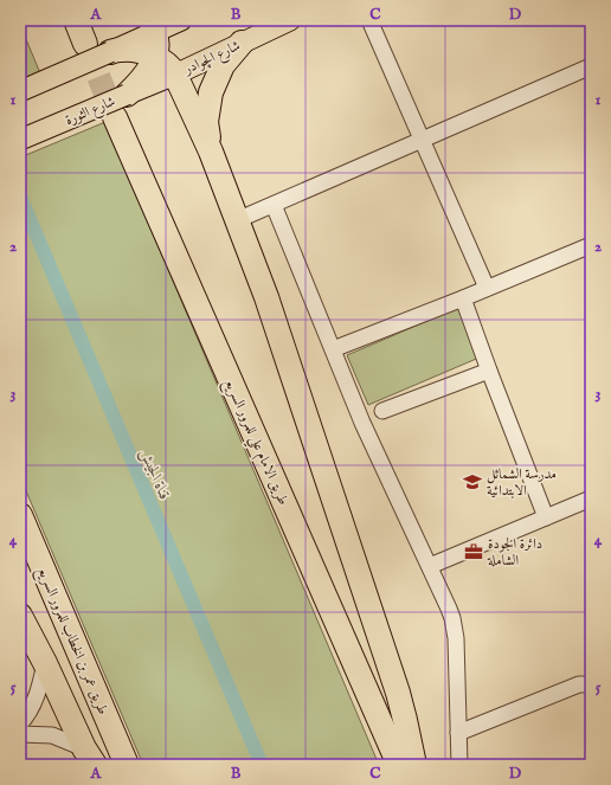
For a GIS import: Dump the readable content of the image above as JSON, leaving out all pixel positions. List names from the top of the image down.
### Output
{
  "streets": {
    "highway": ["طريق الامام علي للمرور السريع", "طريق عمر بن الخطاب للمرور السريع"],
    "main road": ["شارع الچوادر", "شارع الثورة"]
  },
  "water": ["قناة الجيش"],
  "places": {
    "school or university": ["مدرسة الشمائل الابتدائية"],
    "office": ["دائرة الجودة الشاملة"]
  },
  "grid": {
    "columns": [
      "A",
      "B",
      "C",
      "D"
    ],
    "rows": [
      "1",
      "2",
      "3",
      "4",
      "5"
    ]
  }
}
